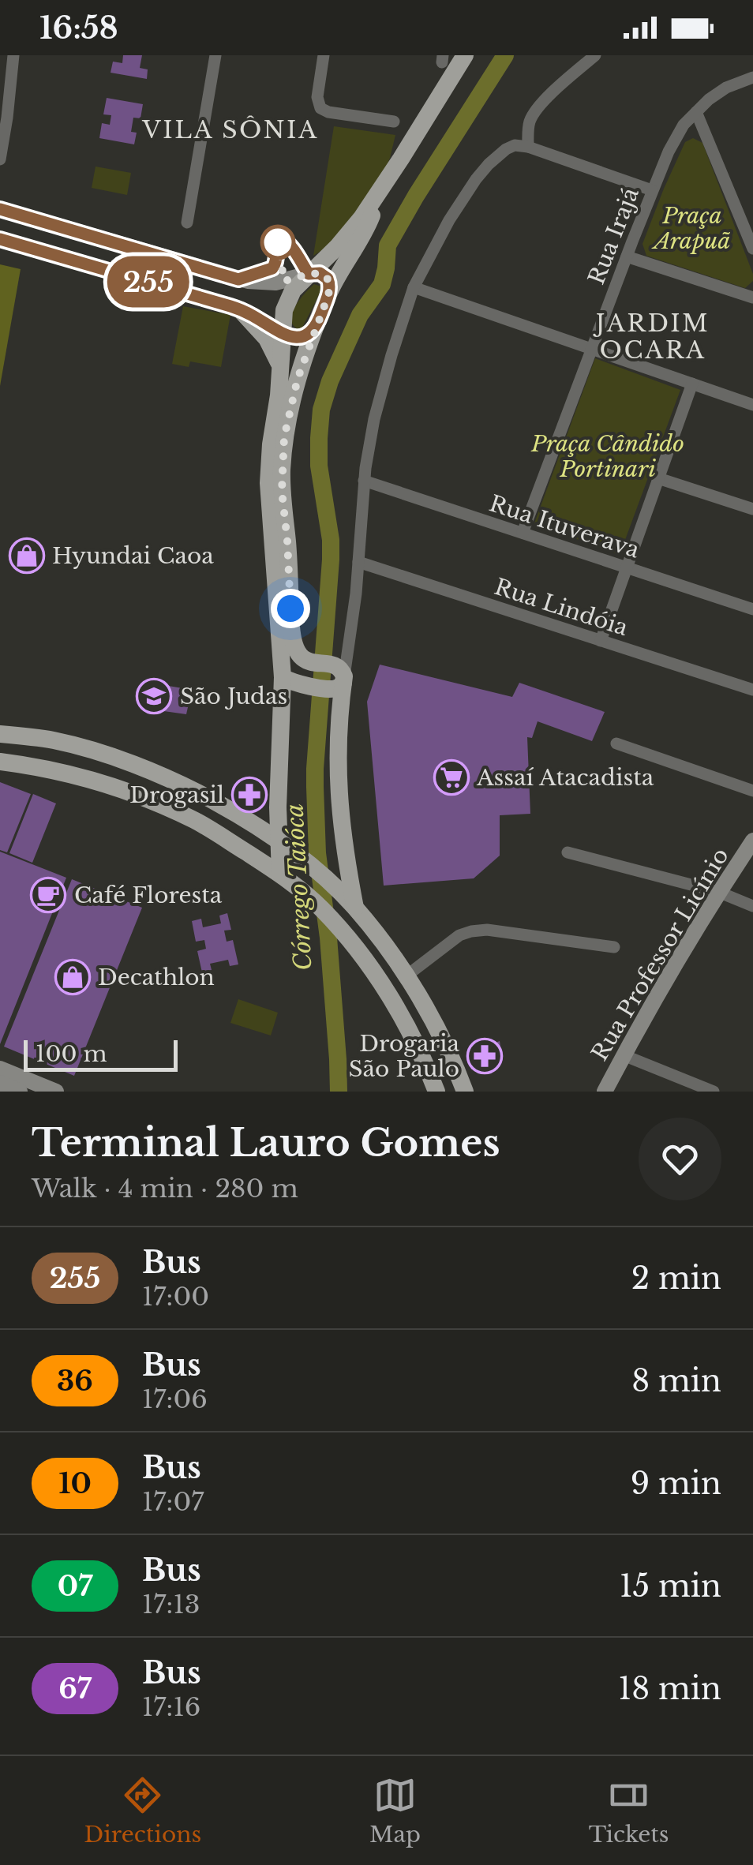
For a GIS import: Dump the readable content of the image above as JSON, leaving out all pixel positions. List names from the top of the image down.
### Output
{
  "streets": {
    "main road": ["Rua Professor Licínio"],
    "street": ["Rua Irajá", "Rua Ituverava", "Rua Lindóia"]
  },
  "crossings": [
    ["Rua Irajá", "Rua Ituverava"]
  ],
  "districts": ["VILA SÔNIA", "JARDIM OCARA"],
  "water": ["Córrego Taióca"],
  "parks": ["Praça Arapuã", "Praça Cândido Portinari"],
  "places": {
    "shop": ["Hyundai Caoa", "Decathlon"],
    "school or university": ["São Judas"],
    "supermarket": ["Assaí Atacadista"],
    "pharmacy": ["Drogasil", "Drogaria São Paulo"],
    "cafe": ["Café Floresta"]
  },
  "lines": ["bus line 255"],
  "scale_bar": "100 m",
  "page": {
    "status": "16:58",
    "on_map": "255",
    "scale": "100 m",
    "heading": ["Terminal Lauro Gomes", "Walk · 4 min · 280 m"],
    "list": [
      {
        "mark": "255",
        "name": "Bus",
        "note": "17:00",
        "value": "2 min"
      },
      {
        "mark": "36",
        "name": "Bus",
        "note": "17:06",
        "value": "8 min"
      },
      {
        "mark": "10",
        "name": "Bus",
        "note": "17:07",
        "value": "9 min"
      },
      {
        "mark": "07",
        "name": "Bus",
        "note": "17:13",
        "value": "15 min"
      },
      {
        "mark": "67",
        "name": "Bus",
        "note": "17:16",
        "value": "18 min"
      }
    ],
    "tabs": ["Directions", "Map", "Tickets"]
  }
}
